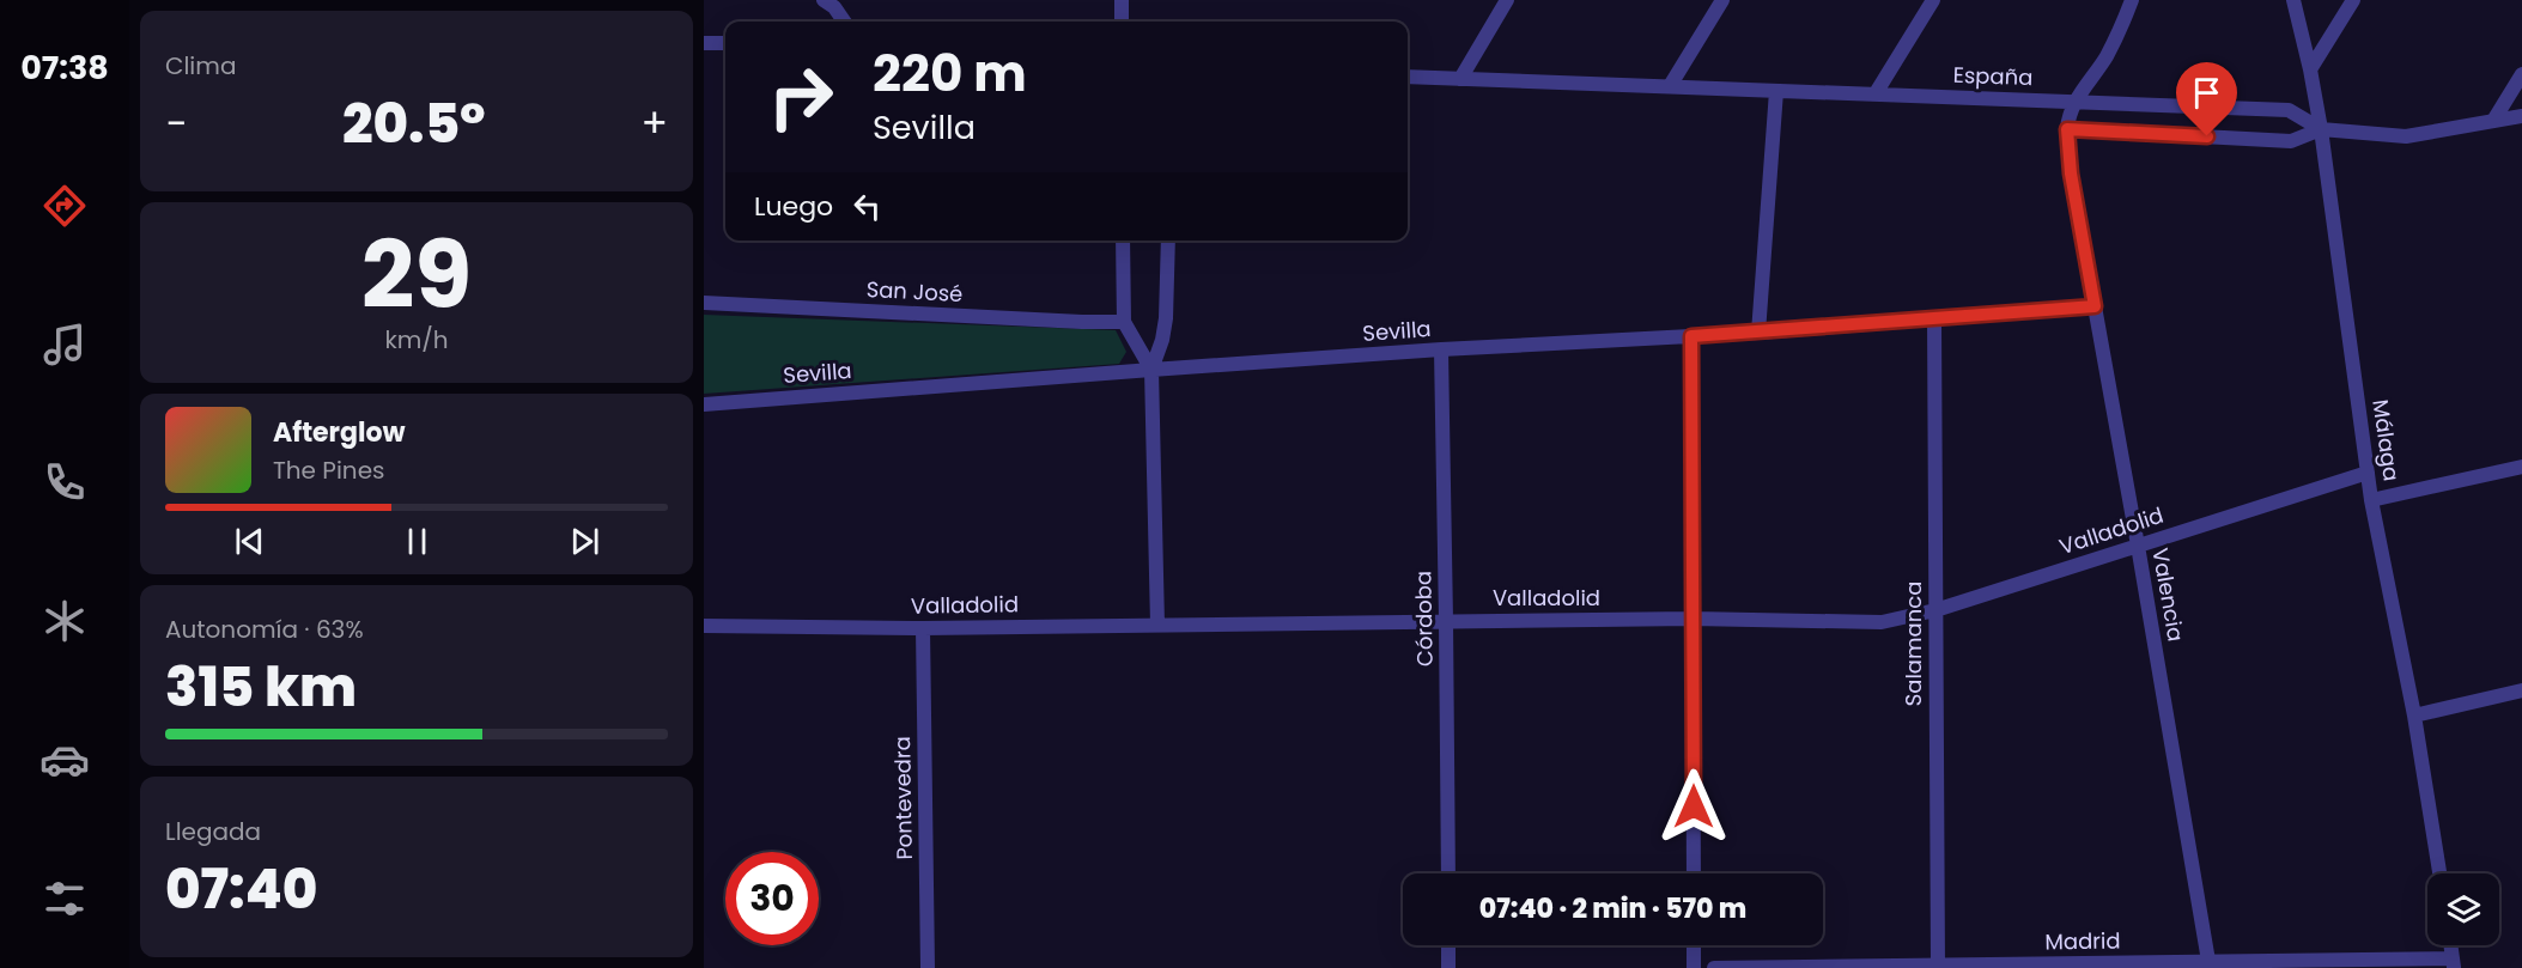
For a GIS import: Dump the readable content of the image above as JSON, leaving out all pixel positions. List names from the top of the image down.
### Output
{
  "streets": {
    "street": [
      "España",
      "San José",
      "Sevilla",
      "Málaga",
      "Valladolid",
      "Valencia",
      "Córdoba",
      "Salamanca",
      "Pontevedra",
      "Madrid"
    ]
  },
  "crossings": [
    ["España", "Málaga"],
    ["España", "Valencia"],
    ["Sevilla", "Valencia"],
    ["Sevilla", "Córdoba"],
    ["Sevilla", "Salamanca"],
    ["Málaga", "Valladolid"],
    ["Valladolid", "Valencia"],
    ["Valladolid", "Córdoba"],
    ["Valladolid", "Salamanca"],
    ["Valladolid", "Pontevedra"],
    ["Valencia", "Madrid"],
    ["Salamanca", "Madrid"]
  ],
  "page": {
    "tabs": "07:38",
    "tile": [
      "Clima",
      ["29", "km/h"],
      ["Autonomía · 63%", "315 km"],
      ["Llegada", "07:40"]
    ],
    "turn": ["220 m", "Sevilla"],
    "heat": ["−", "20.5°", "+"],
    "then": "Luego",
    "song": ["Afterglow", "The Pines"],
    "limit": "30",
    "trip": "07:40 · 2 min · 570 m"
  }
}
